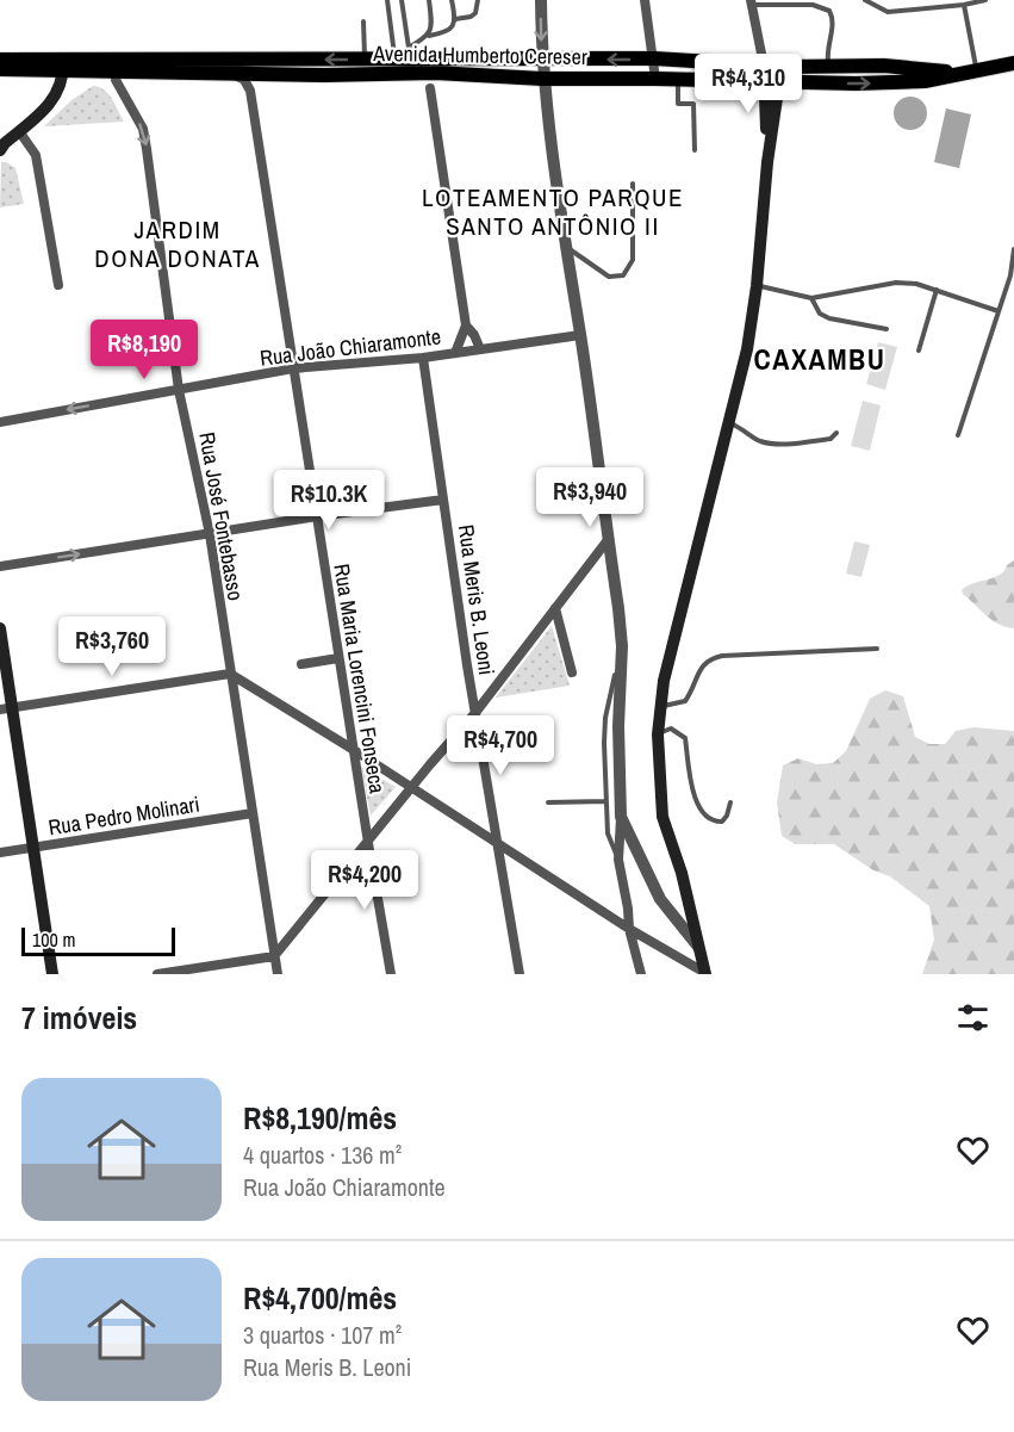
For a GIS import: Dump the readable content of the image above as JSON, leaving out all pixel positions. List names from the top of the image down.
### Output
{
  "streets": {
    "main road": ["Avenida Humberto Cereser"],
    "street": [
      "Rua João Chiaramonte",
      "Rua José Fontebasso",
      "Rua Meris B. Leoni",
      "Rua Maria Lorencini Fonseca",
      "Rua Pedro Molinari"
    ]
  },
  "crossings": [
    ["Avenida Humberto Cereser", "Rua José Fontebasso"],
    ["Rua João Chiaramonte", "Rua José Fontebasso"],
    ["Rua João Chiaramonte", "Rua Meris B. Leoni"],
    ["Rua João Chiaramonte", "Rua Maria Lorencini Fonseca"],
    ["Rua José Fontebasso", "Rua Pedro Molinari"]
  ],
  "one_way": ["Rua José Fontebasso"],
  "districts": ["LOTEAMENTO PARQUE SANTO ANTÔNIO II", "JARDIM DONA DONATA", "CAXAMBU"],
  "scale_bar": "100 m",
  "page": {
    "price": [
      "R$4,310",
      "R$8,190",
      "R$3,940",
      "R$10.3K",
      "R$3,760",
      "R$4,700",
      "R$4,200"
    ],
    "scale": "100 m",
    "heading": "7 imóveis",
    "list": [
      {
        "name": "R$8,190/mês",
        "note": "4 quartos · 136 m² · Rua João Chiaramonte"
      },
      {
        "name": "R$4,700/mês",
        "note": "3 quartos · 107 m² · Rua Meris B. Leoni"
      }
    ]
  }
}
